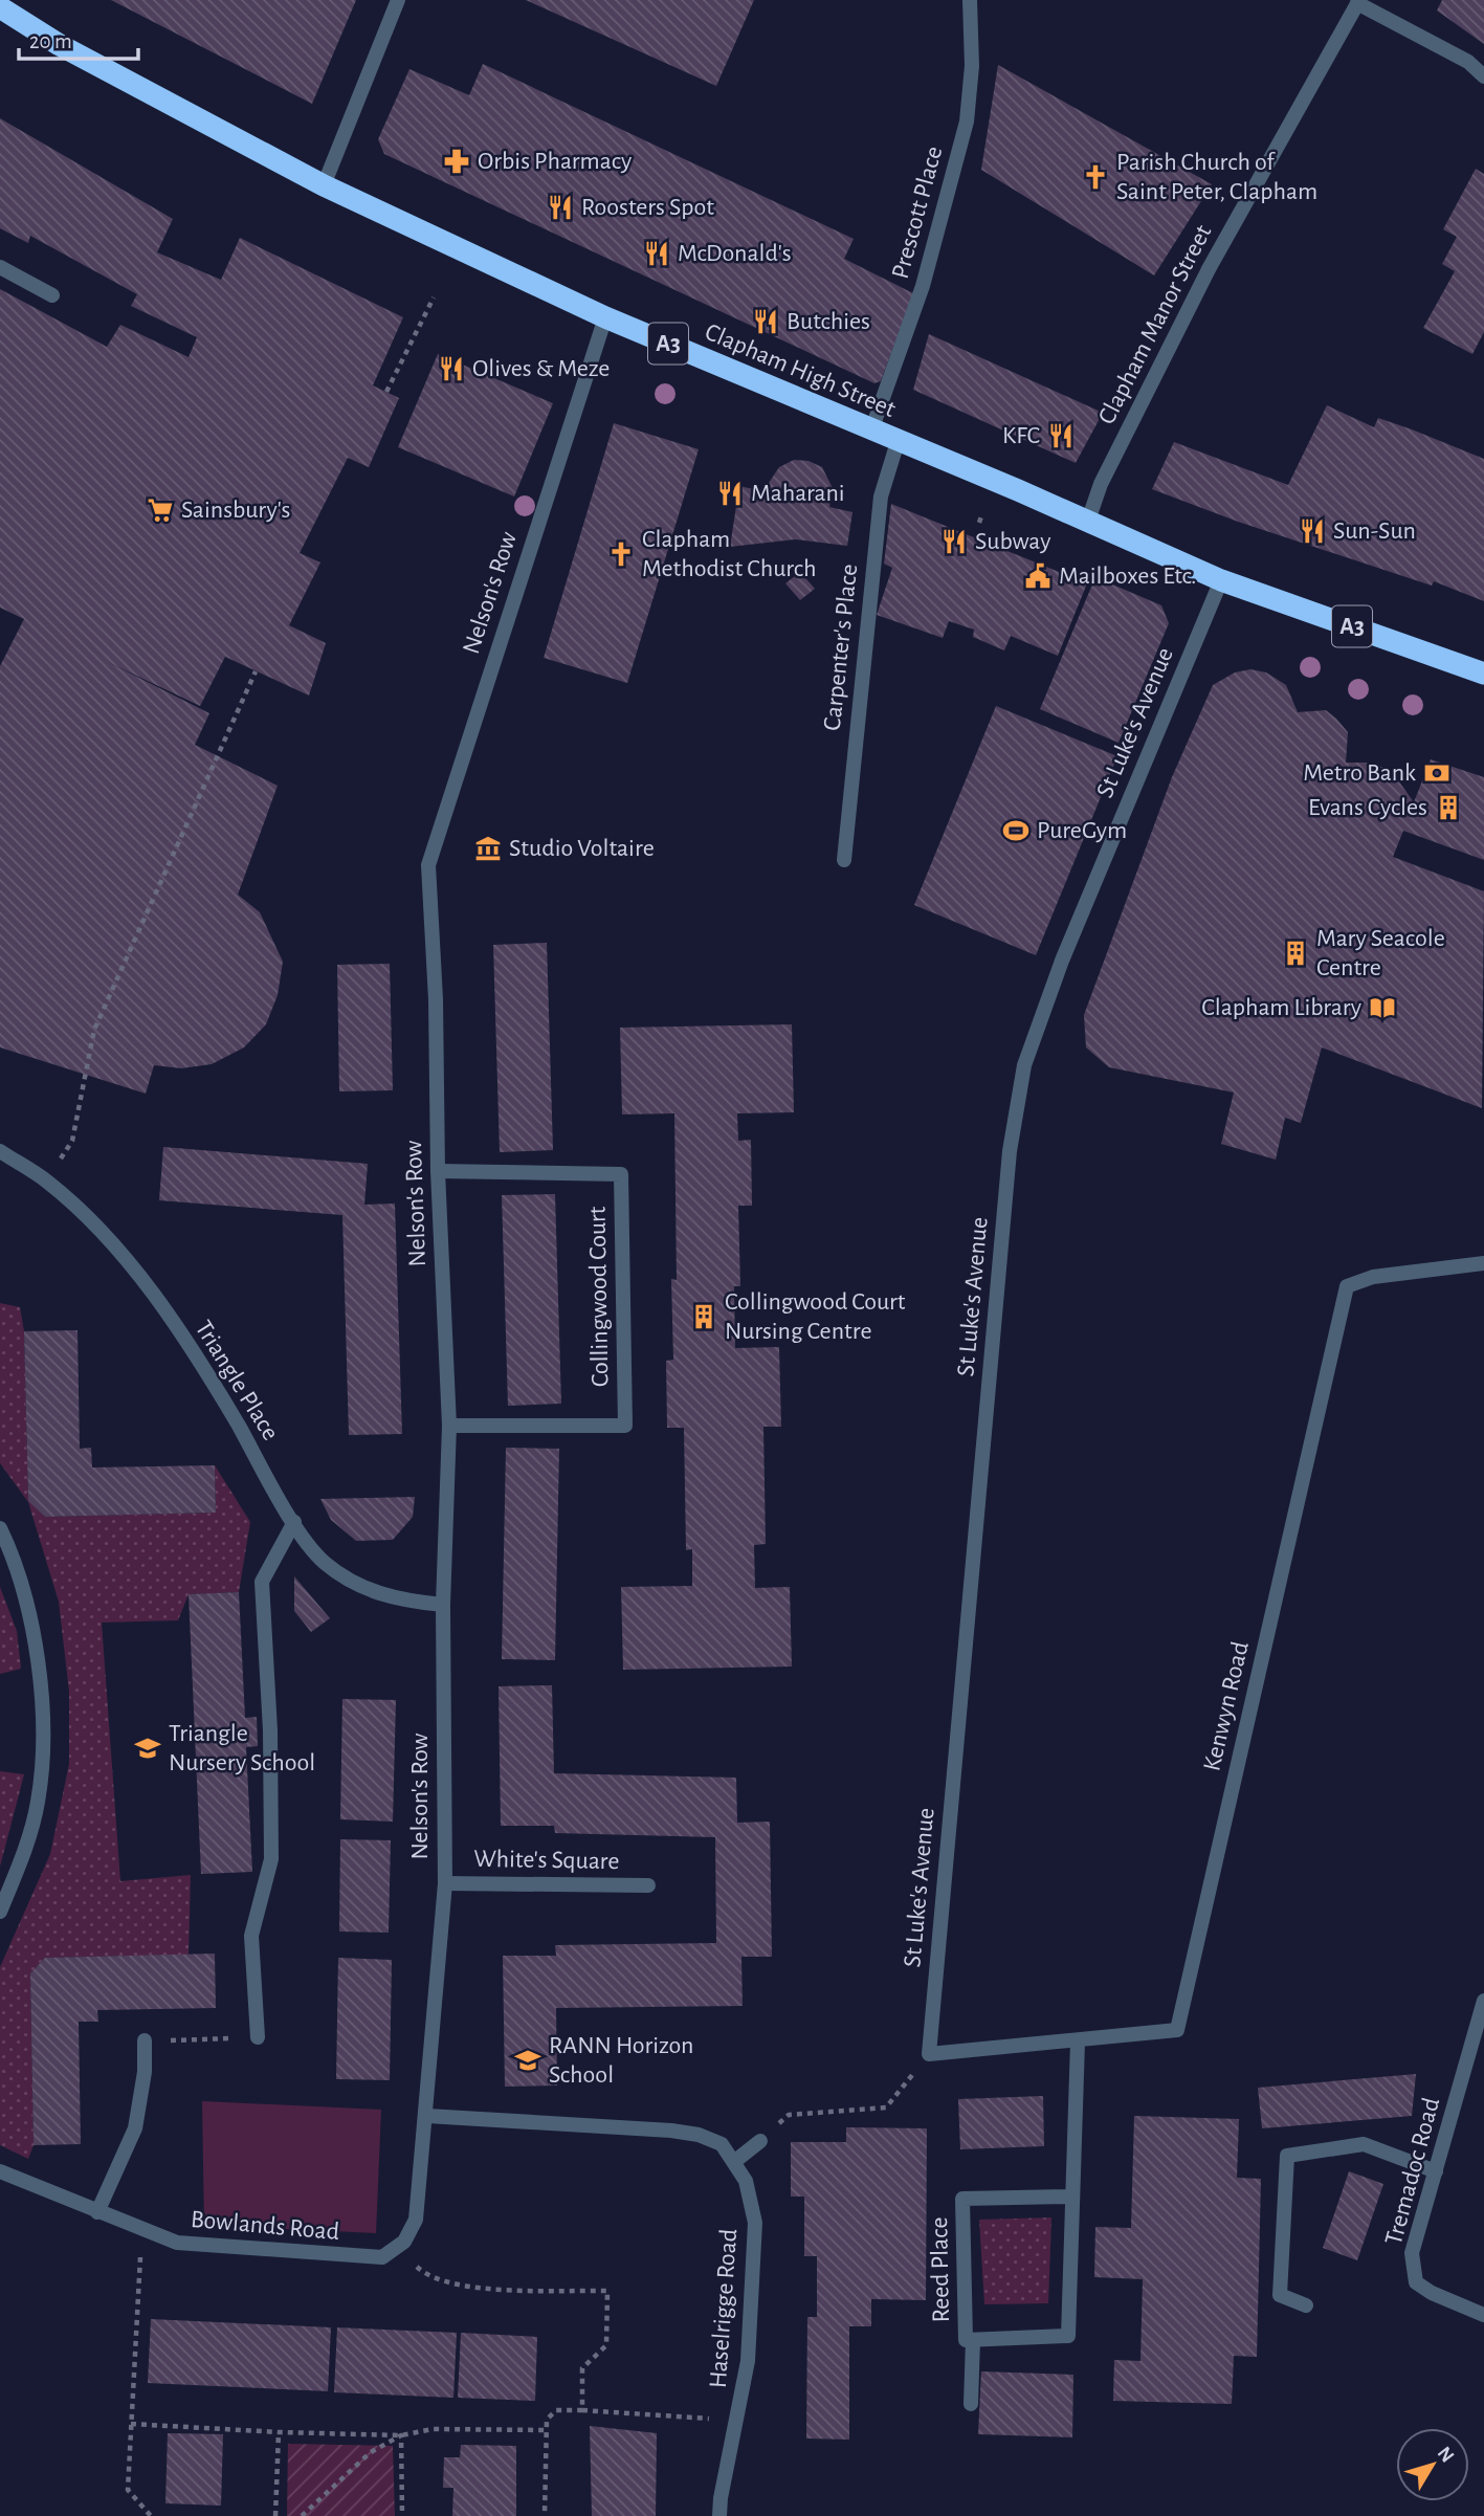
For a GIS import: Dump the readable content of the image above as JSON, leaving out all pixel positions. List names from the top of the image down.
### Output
{
  "streets": {
    "highway": ["A3", "Clapham High Street"],
    "street": [
      "Prescott Place",
      "Clapham Manor Street",
      "Nelson's Row",
      "Carpenter's Place",
      "St Luke's Avenue",
      "Collingwood Court",
      "Triangle Place",
      "Kenwyn Road",
      "White's Square",
      "Tremadoc Road",
      "Bowlands Road",
      "Reed Place",
      "Haselrigge Road"
    ]
  },
  "crossings": [
    ["Prescott Place", "Clapham High Street"],
    ["Clapham Manor Street", "Clapham High Street"],
    ["Clapham High Street", "Nelson's Row"],
    ["Clapham High Street", "Carpenter's Place"],
    ["Clapham High Street", "St Luke's Avenue"],
    ["Nelson's Row", "Collingwood Court"],
    ["Nelson's Row", "Triangle Place"],
    ["Nelson's Row", "White's Square"],
    ["Nelson's Row", "Haselrigge Road"],
    ["St Luke's Avenue", "Kenwyn Road"],
    ["Kenwyn Road", "Reed Place"]
  ],
  "places": {
    "pharmacy": ["Orbis Pharmacy"],
    "church": ["Parish Church of Saint Peter, Clapham", "Clapham Methodist Church"],
    "restaurant": [
      "Roosters Spot",
      "McDonald's",
      "Butchies",
      "Olives & Meze",
      "KFC",
      "Maharani",
      "Sun-Sun",
      "Subway"
    ],
    "supermarket": ["Sainsbury's"],
    "public building": ["Mailboxes Etc."],
    "bank": ["Metro Bank"],
    "building": ["Evans Cycles", "Mary Seacole Centre", "Collingwood Court Nursing Centre"],
    "sports": ["PureGym"],
    "museum": ["Studio Voltaire"],
    "library": ["Clapham Library"],
    "school or university": ["Triangle Nursery School", "RANN Horizon School"]
  },
  "scale_bar": "20 m",
  "north": "top right"
}
